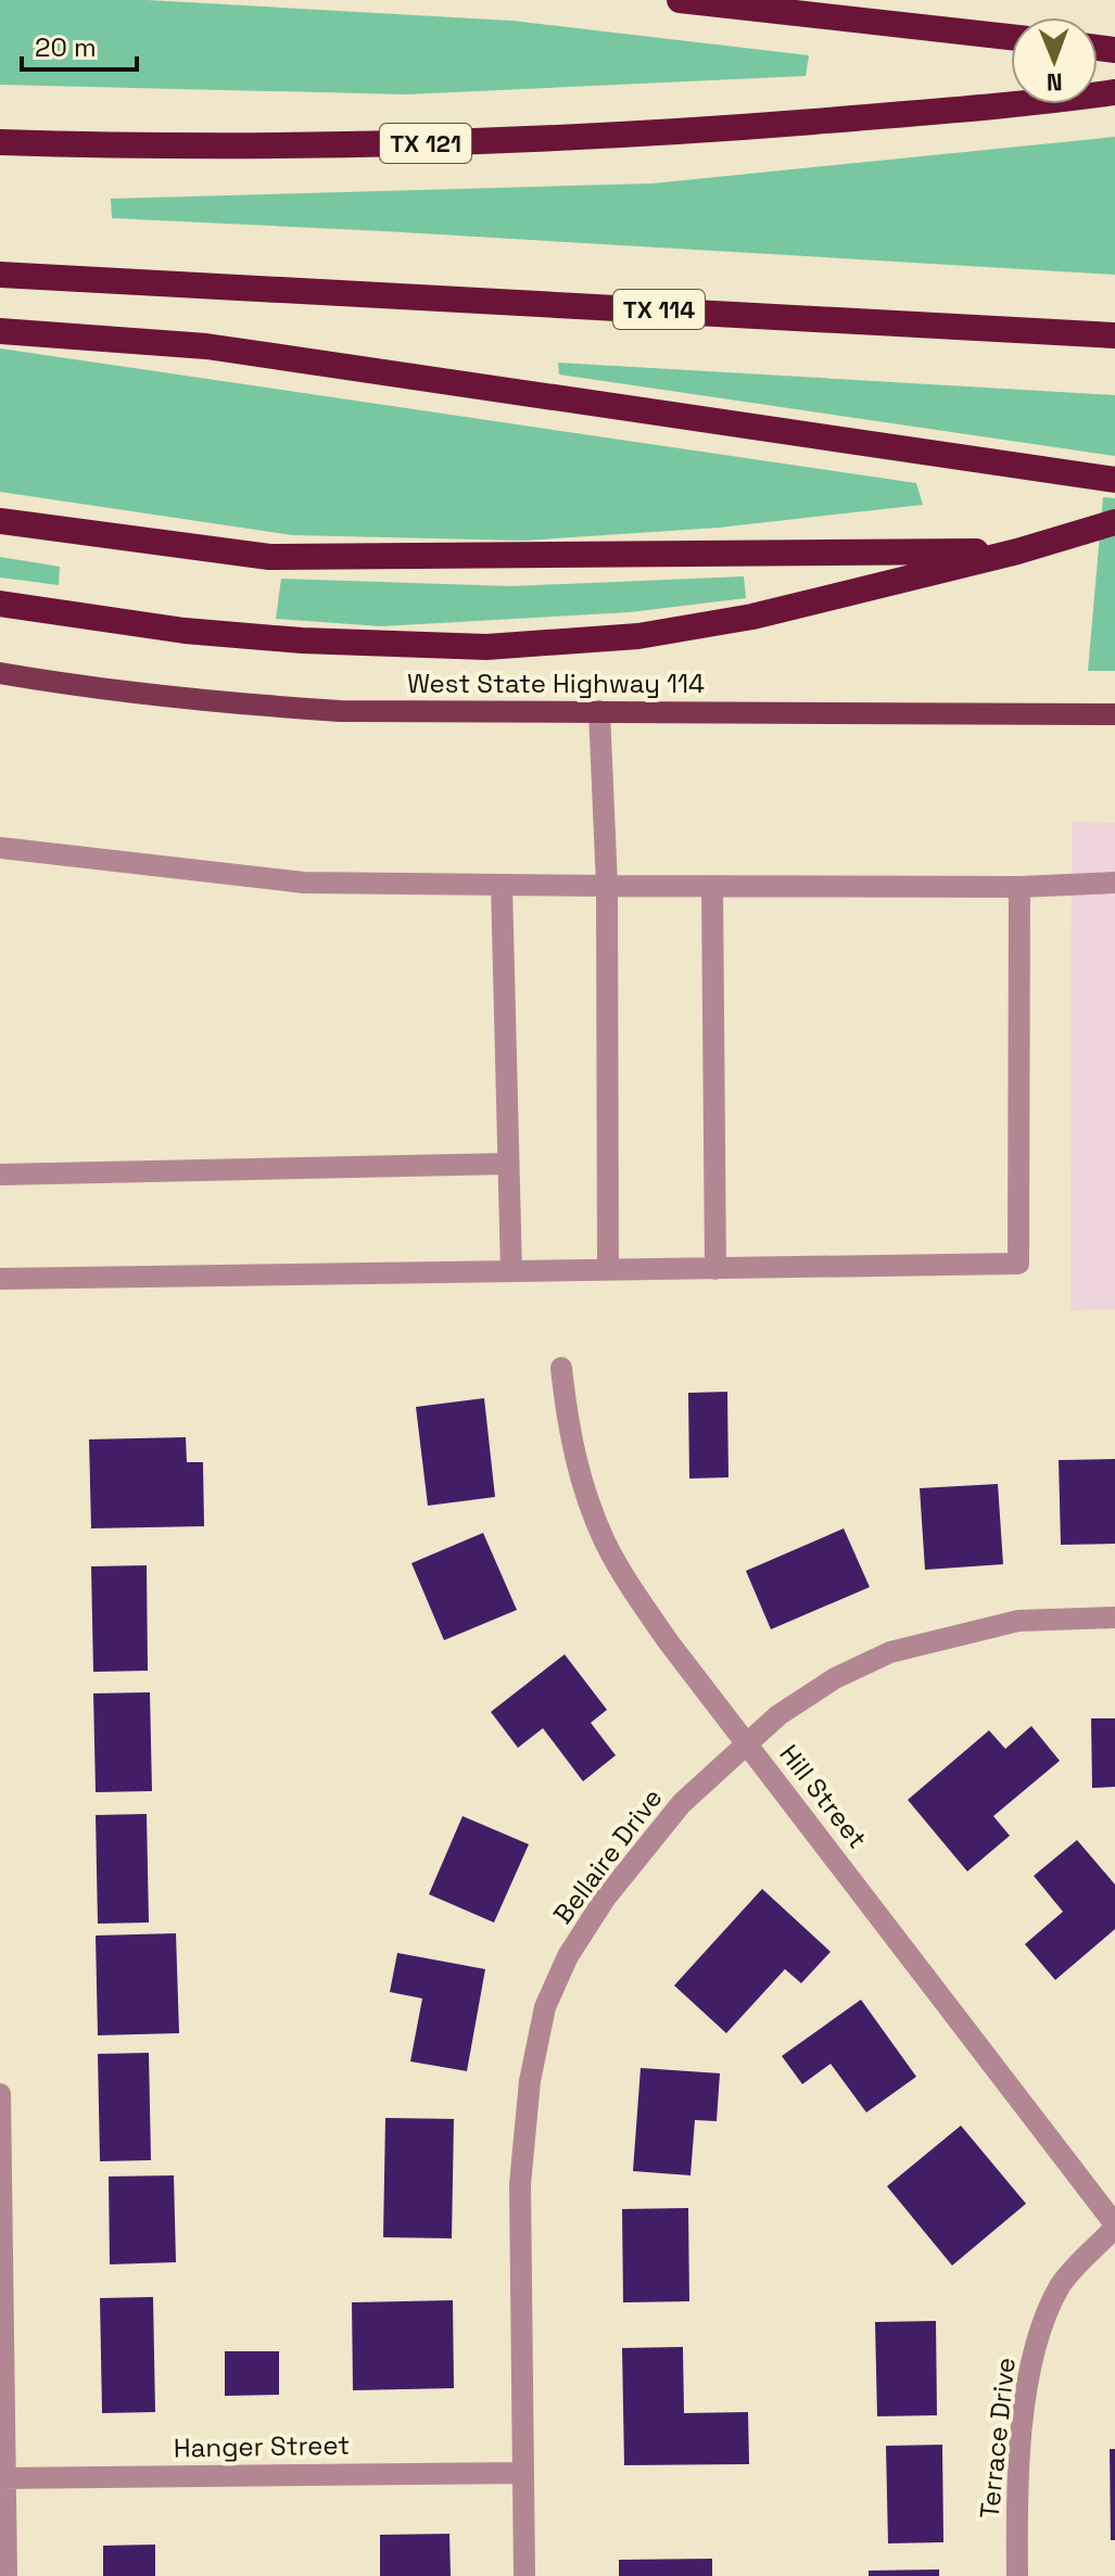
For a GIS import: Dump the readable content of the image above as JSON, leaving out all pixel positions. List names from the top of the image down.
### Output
{
  "streets": {
    "highway": ["TX 121", "TX 114"],
    "main road": ["West State Highway 114"],
    "street": [
      "Hill Street",
      "Bellaire Drive",
      "Terrace Drive",
      "Hanger Street"
    ]
  },
  "crossings": [
    ["Hill Street", "Bellaire Drive"],
    ["Hill Street", "Terrace Drive"],
    ["Bellaire Drive", "Hanger Street"]
  ],
  "scale_bar": "20 m",
  "north": "bottom"
}
